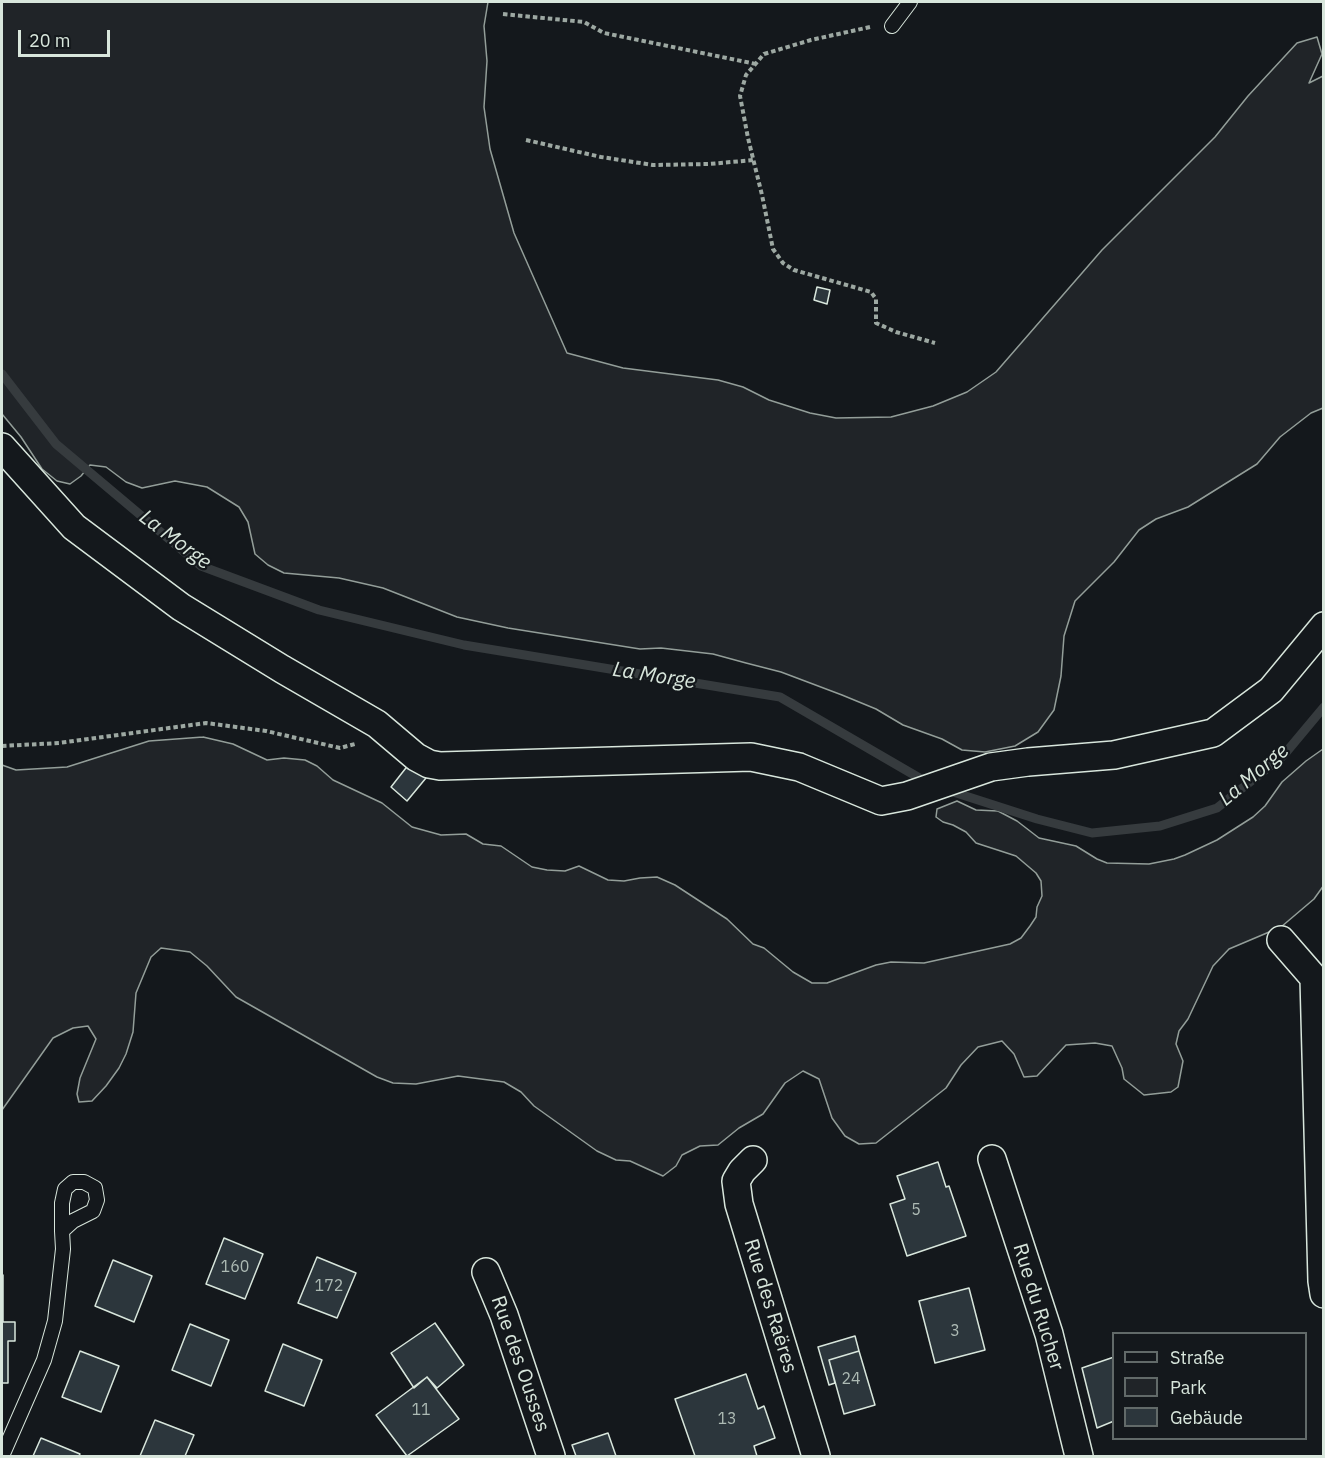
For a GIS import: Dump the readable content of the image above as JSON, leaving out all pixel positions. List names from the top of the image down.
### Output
{
  "streets": {
    "street": ["Rue des Raëres", "Rue du Rucher", "Rue des Ousses"]
  },
  "water": ["La Morge"],
  "house_numbers": [
    "5",
    "160",
    "172",
    "3",
    "24",
    "11",
    "13"
  ],
  "legend": ["Straße", "Park", "Gebäude"],
  "scale_bar": "20 m"
}
